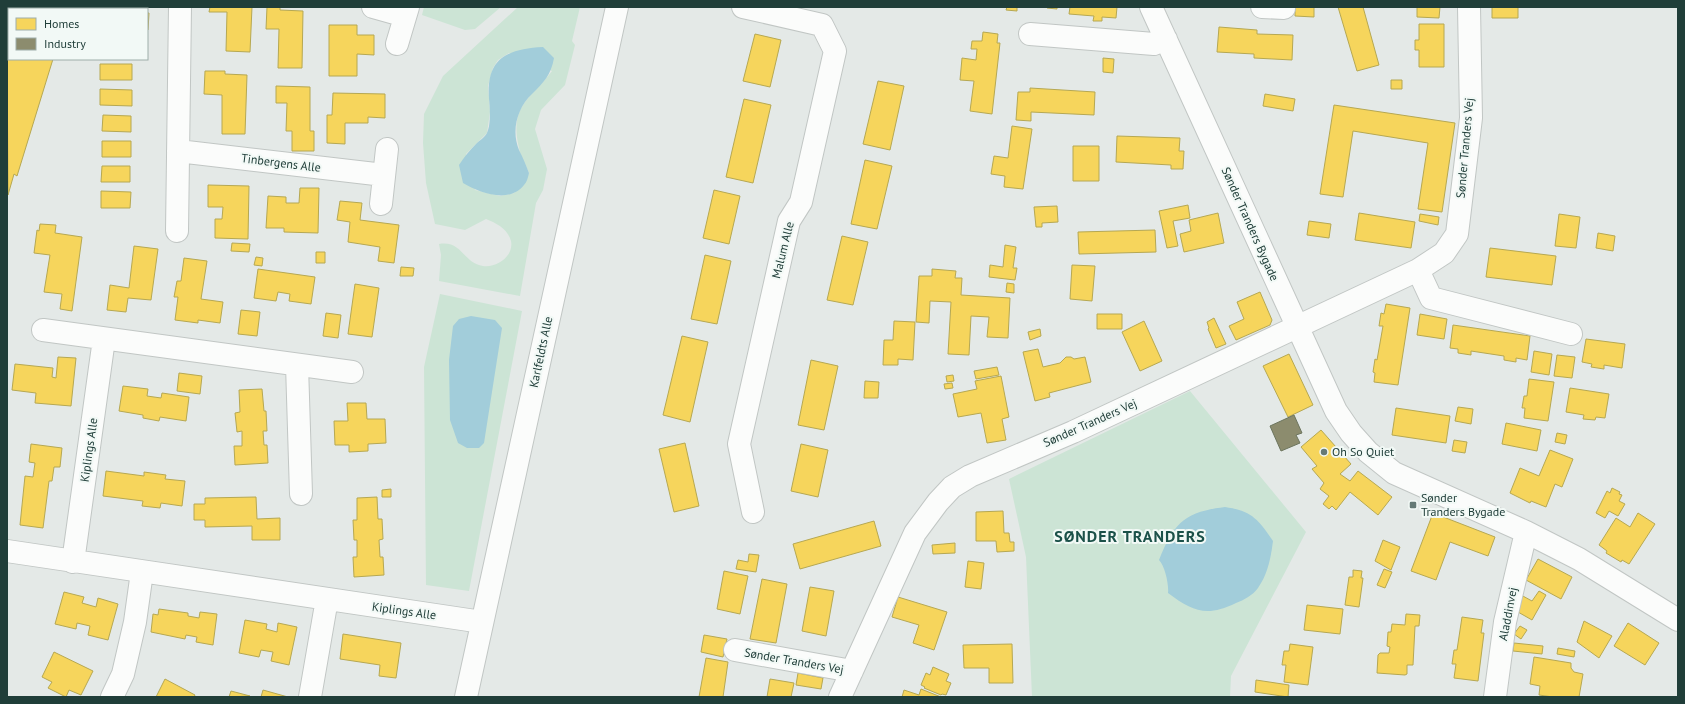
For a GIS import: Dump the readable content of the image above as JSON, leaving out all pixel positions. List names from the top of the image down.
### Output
{
  "streets": {
    "street": [
      "Sønder Tranders Vej",
      "Tinbergens Alle",
      "Sønder Tranders Bygade",
      "Malum Alle",
      "Karlfeldts Alle",
      "Kiplings Alle",
      "Aladdinvej"
    ]
  },
  "crossings": [
    ["Sønder Tranders Vej", "Sønder Tranders Bygade"],
    ["Sønder Tranders Bygade", "Aladdinvej"],
    ["Karlfeldts Alle", "Kiplings Alle"]
  ],
  "districts": ["SØNDER TRANDERS"],
  "places": {
    "other": ["Oh So Quiet"],
    "transit": ["Sønder Tranders Bygade"]
  },
  "legend": ["Homes", "Industry"]
}
